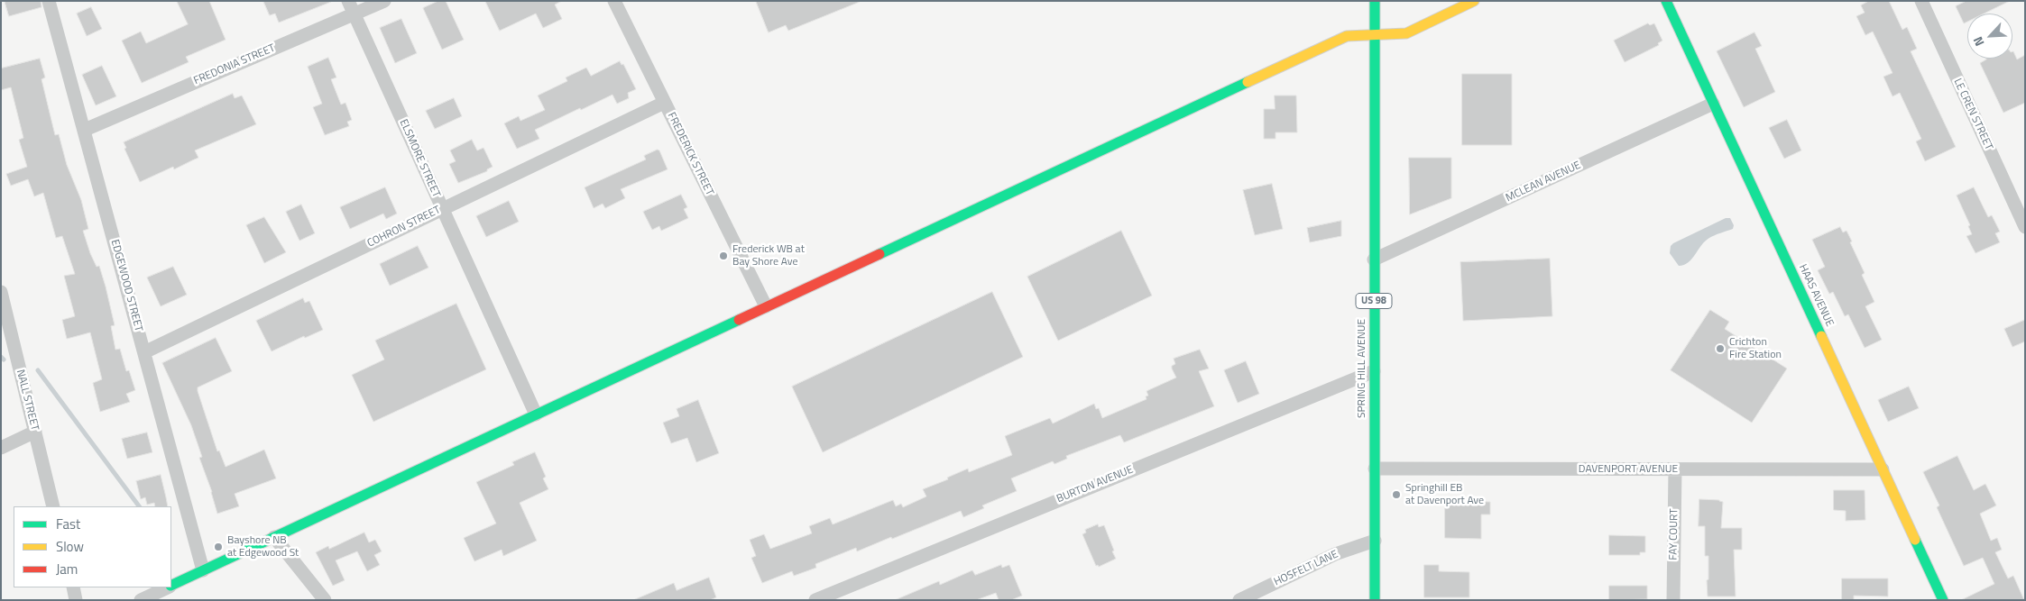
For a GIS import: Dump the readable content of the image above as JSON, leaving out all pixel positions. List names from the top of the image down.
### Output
{
  "streets": {
    "street": [
      "FREDONIA STREET",
      "LE CREN STREET",
      "FREDERICK STREET",
      "ELSMORE STREET",
      "MCLEAN AVENUE",
      "COHRON STREET",
      "EDGEWOOD STREET",
      "HAAS AVENUE",
      "US 98",
      "SPRING HILL AVENUE",
      "NALL STREET",
      "DAVENPORT AVENUE",
      "BURTON AVENUE",
      "FAY COURT",
      "HOSFELT LANE"
    ]
  },
  "crossings": [
    ["FREDONIA STREET", "ELSMORE STREET"],
    ["FREDONIA STREET", "EDGEWOOD STREET"],
    ["FREDERICK STREET", "COHRON STREET"],
    ["ELSMORE STREET", "COHRON STREET"],
    ["MCLEAN AVENUE", "HAAS AVENUE"],
    ["MCLEAN AVENUE", "SPRING HILL AVENUE"],
    ["COHRON STREET", "EDGEWOOD STREET"],
    ["HAAS AVENUE", "DAVENPORT AVENUE"],
    ["SPRING HILL AVENUE", "DAVENPORT AVENUE"],
    ["SPRING HILL AVENUE", "BURTON AVENUE"],
    ["SPRING HILL AVENUE", "HOSFELT LANE"],
    ["DAVENPORT AVENUE", "FAY COURT"]
  ],
  "places": [
    "Frederick WB at Bay Shore Ave",
    "Crichton Fire Station",
    "Springhill EB at Davenport Ave",
    "Bayshore NB at Edgewood St"
  ],
  "legend": ["Fast", "Slow", "Jam"],
  "north": "bottom left"
}
